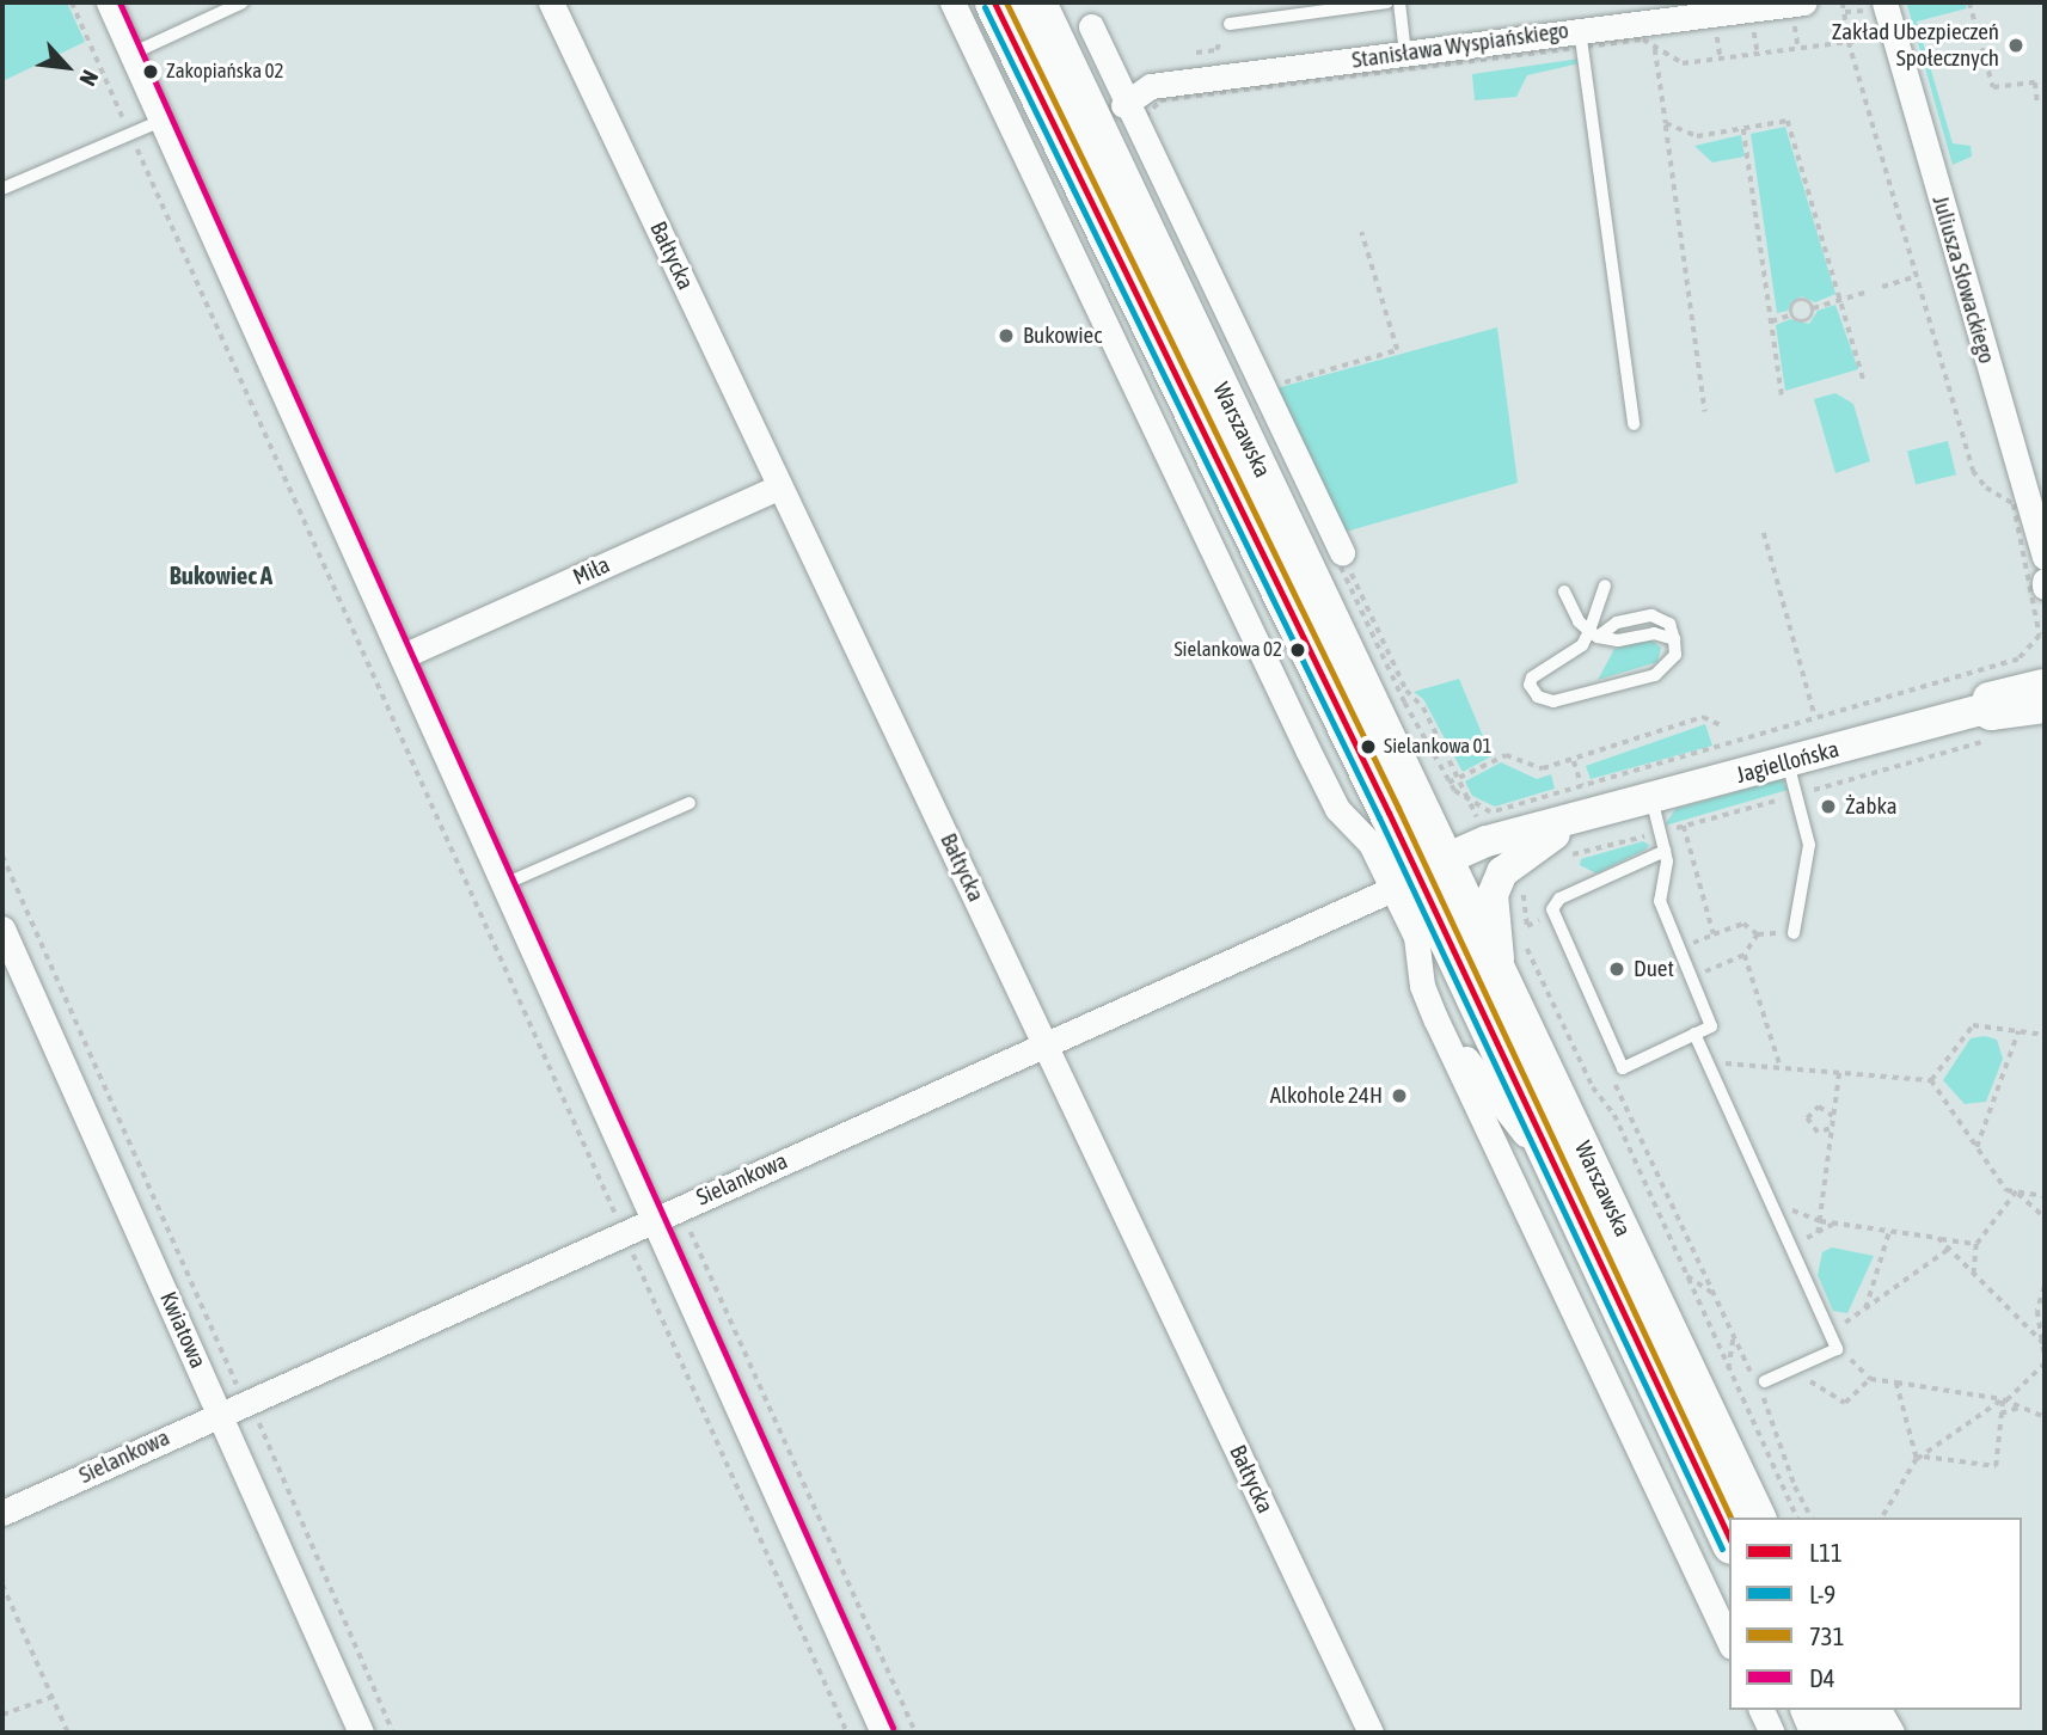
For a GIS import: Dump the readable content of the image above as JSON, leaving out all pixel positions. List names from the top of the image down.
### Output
{
  "streets": {
    "main road": ["Warszawska"],
    "street": [
      "Stanisława Wyspiańskiego",
      "Bałtycka",
      "Juliusza Słowackiego",
      "Miła",
      "Jagiellońska",
      "Sielankowa",
      "Kwiatowa"
    ]
  },
  "crossings": [
    ["Bałtycka", "Miła"],
    ["Bałtycka", "Sielankowa"],
    ["Warszawska", "Jagiellońska"],
    ["Sielankowa", "Kwiatowa"]
  ],
  "districts": ["Bukowiec A"],
  "places": [
    "Zakład Ubezpieczeń Społecznych",
    "Zakopiańska 02",
    "Bukowiec",
    "Sielankowa 02",
    "Sielankowa 01",
    "Żabka",
    "Duet",
    "Alkohole 24H"
  ],
  "lines": [
    "transit line L11",
    "transit line 731",
    "transit line D4",
    "transit line L-9"
  ],
  "legend": [
    "L11",
    "L-9",
    "731",
    "D4"
  ],
  "north": "bottom right"
}
